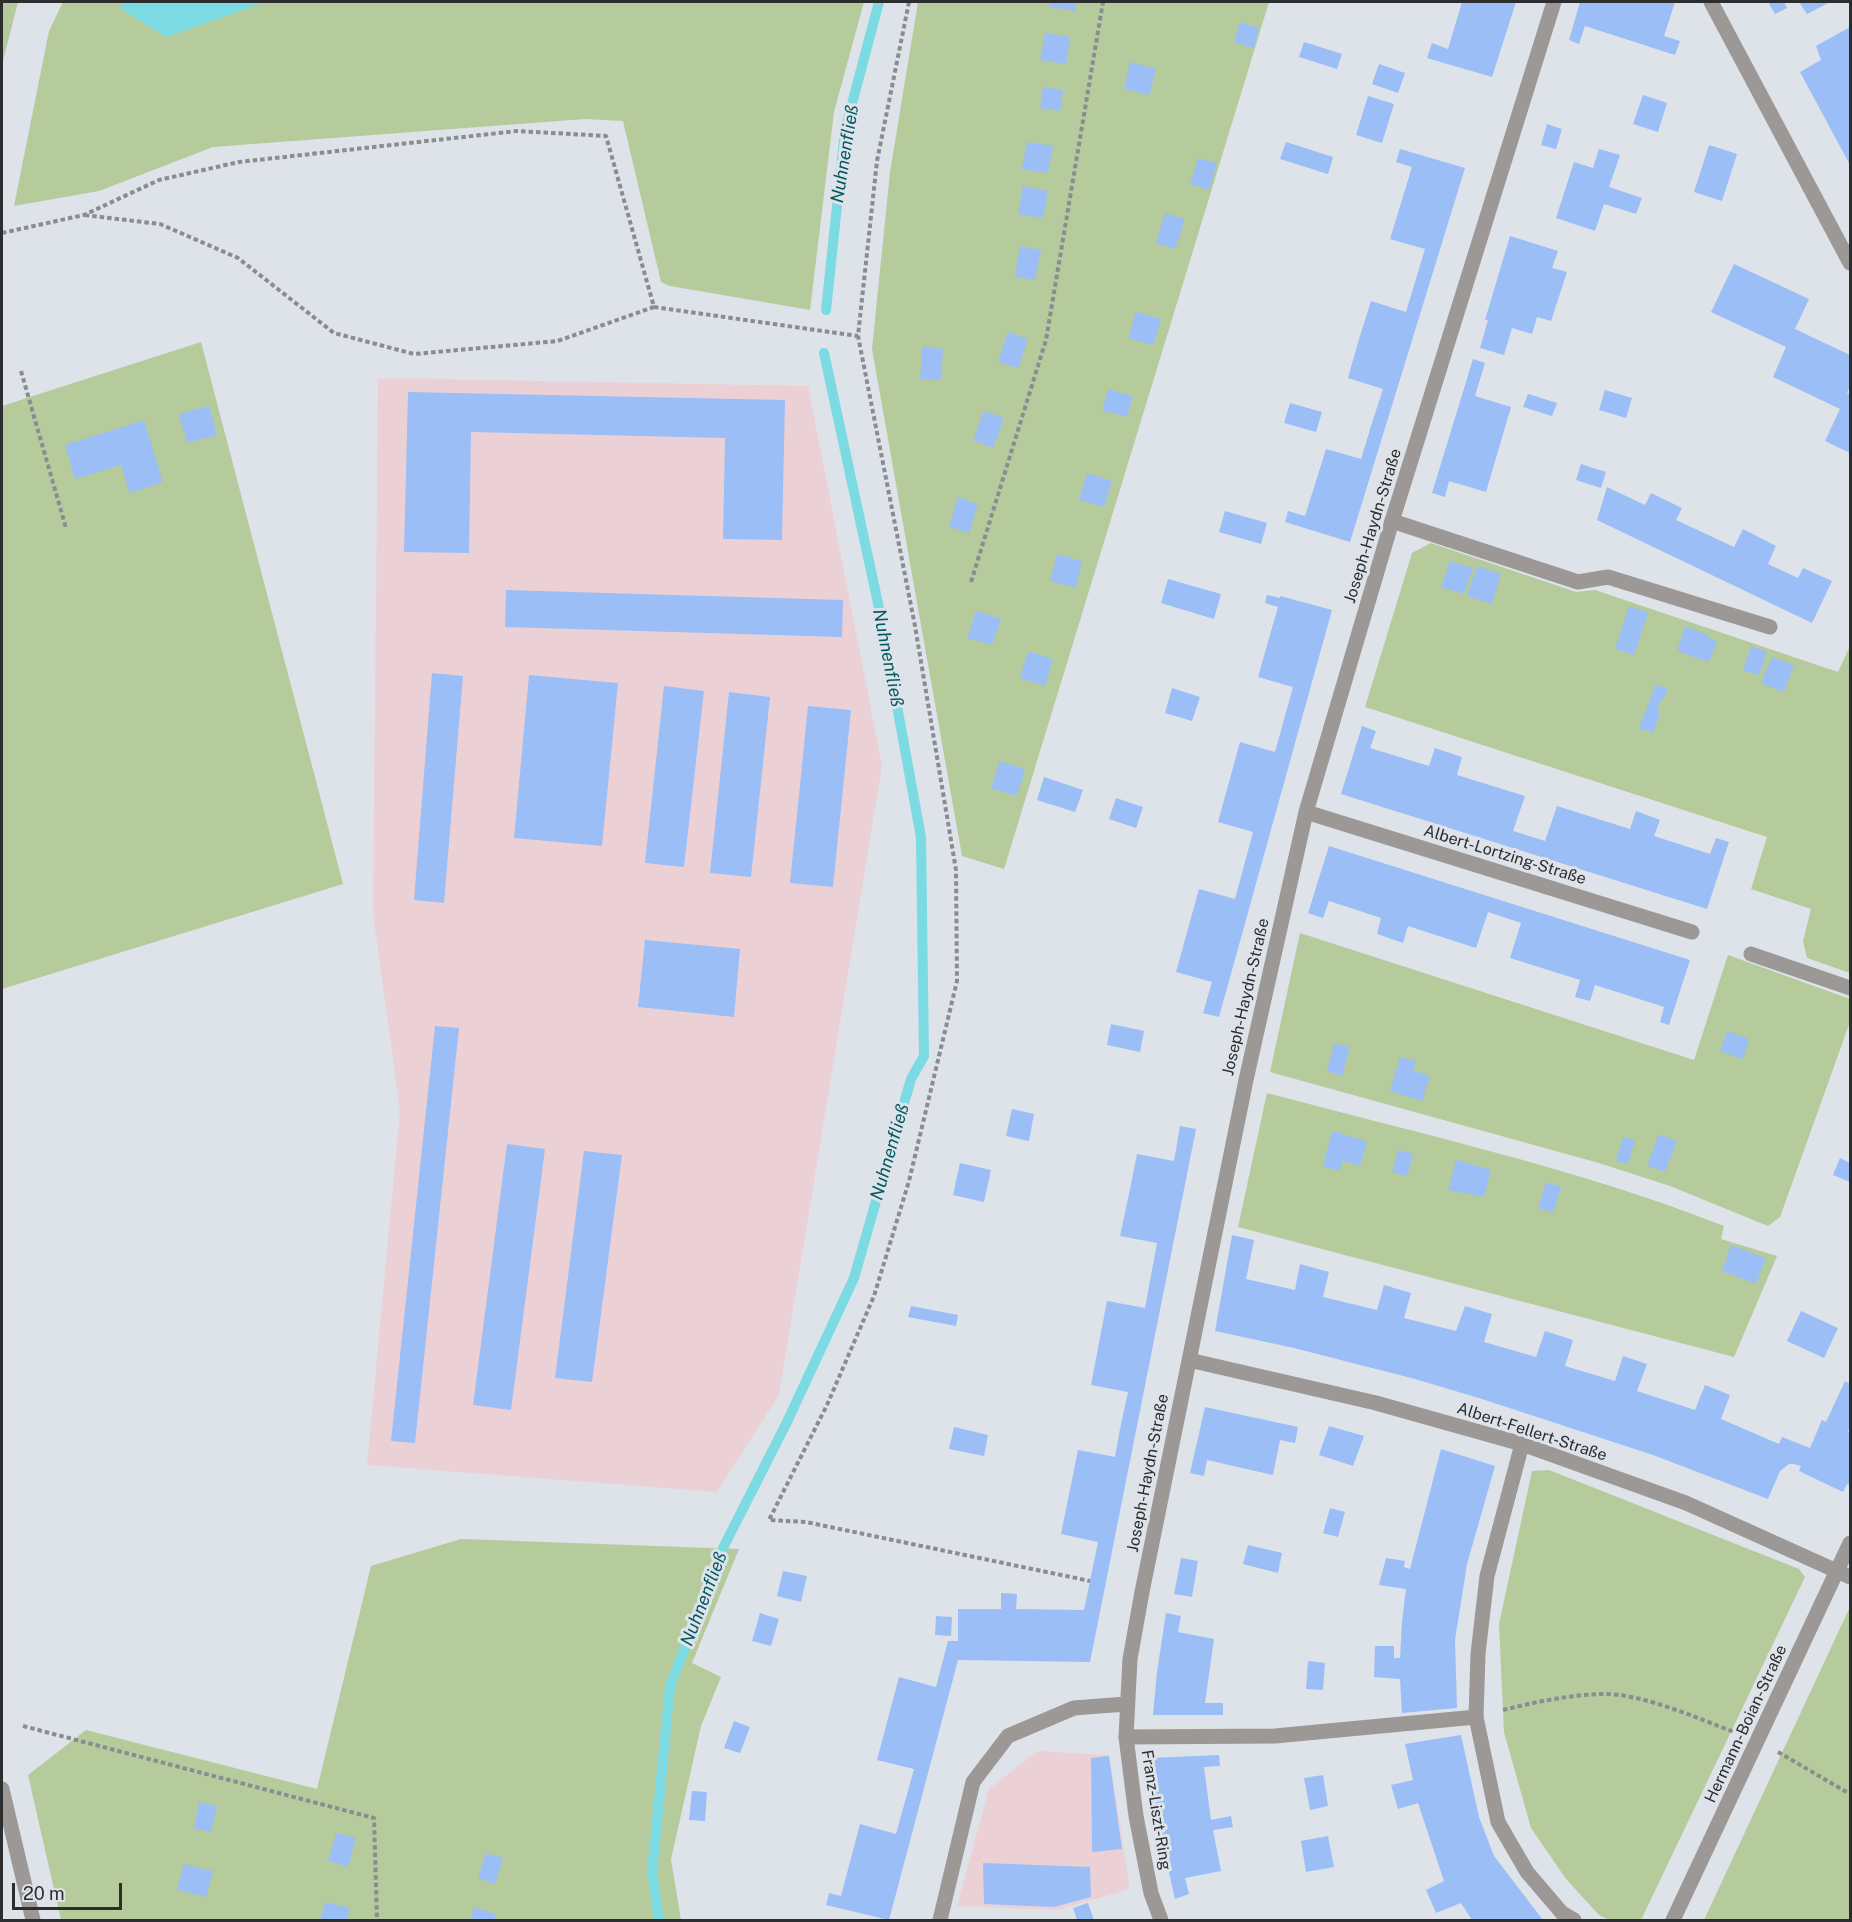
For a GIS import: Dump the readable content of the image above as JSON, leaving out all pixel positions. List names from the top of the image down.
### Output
{
  "streets": {
    "street": [
      "Joseph-Haydn-Straße",
      "Albert-Lortzing-Straße",
      "Albert-Fellert-Straße",
      "Hermann-Boian-Straße",
      "Franz-Liszt-Ring"
    ]
  },
  "crossings": [
    ["Joseph-Haydn-Straße", "Albert-Lortzing-Straße"],
    ["Joseph-Haydn-Straße", "Albert-Fellert-Straße"],
    ["Joseph-Haydn-Straße", "Franz-Liszt-Ring"],
    ["Albert-Fellert-Straße", "Hermann-Boian-Straße"]
  ],
  "water": ["Nuhnenfließ"],
  "scale_bar": "20 m"
}
